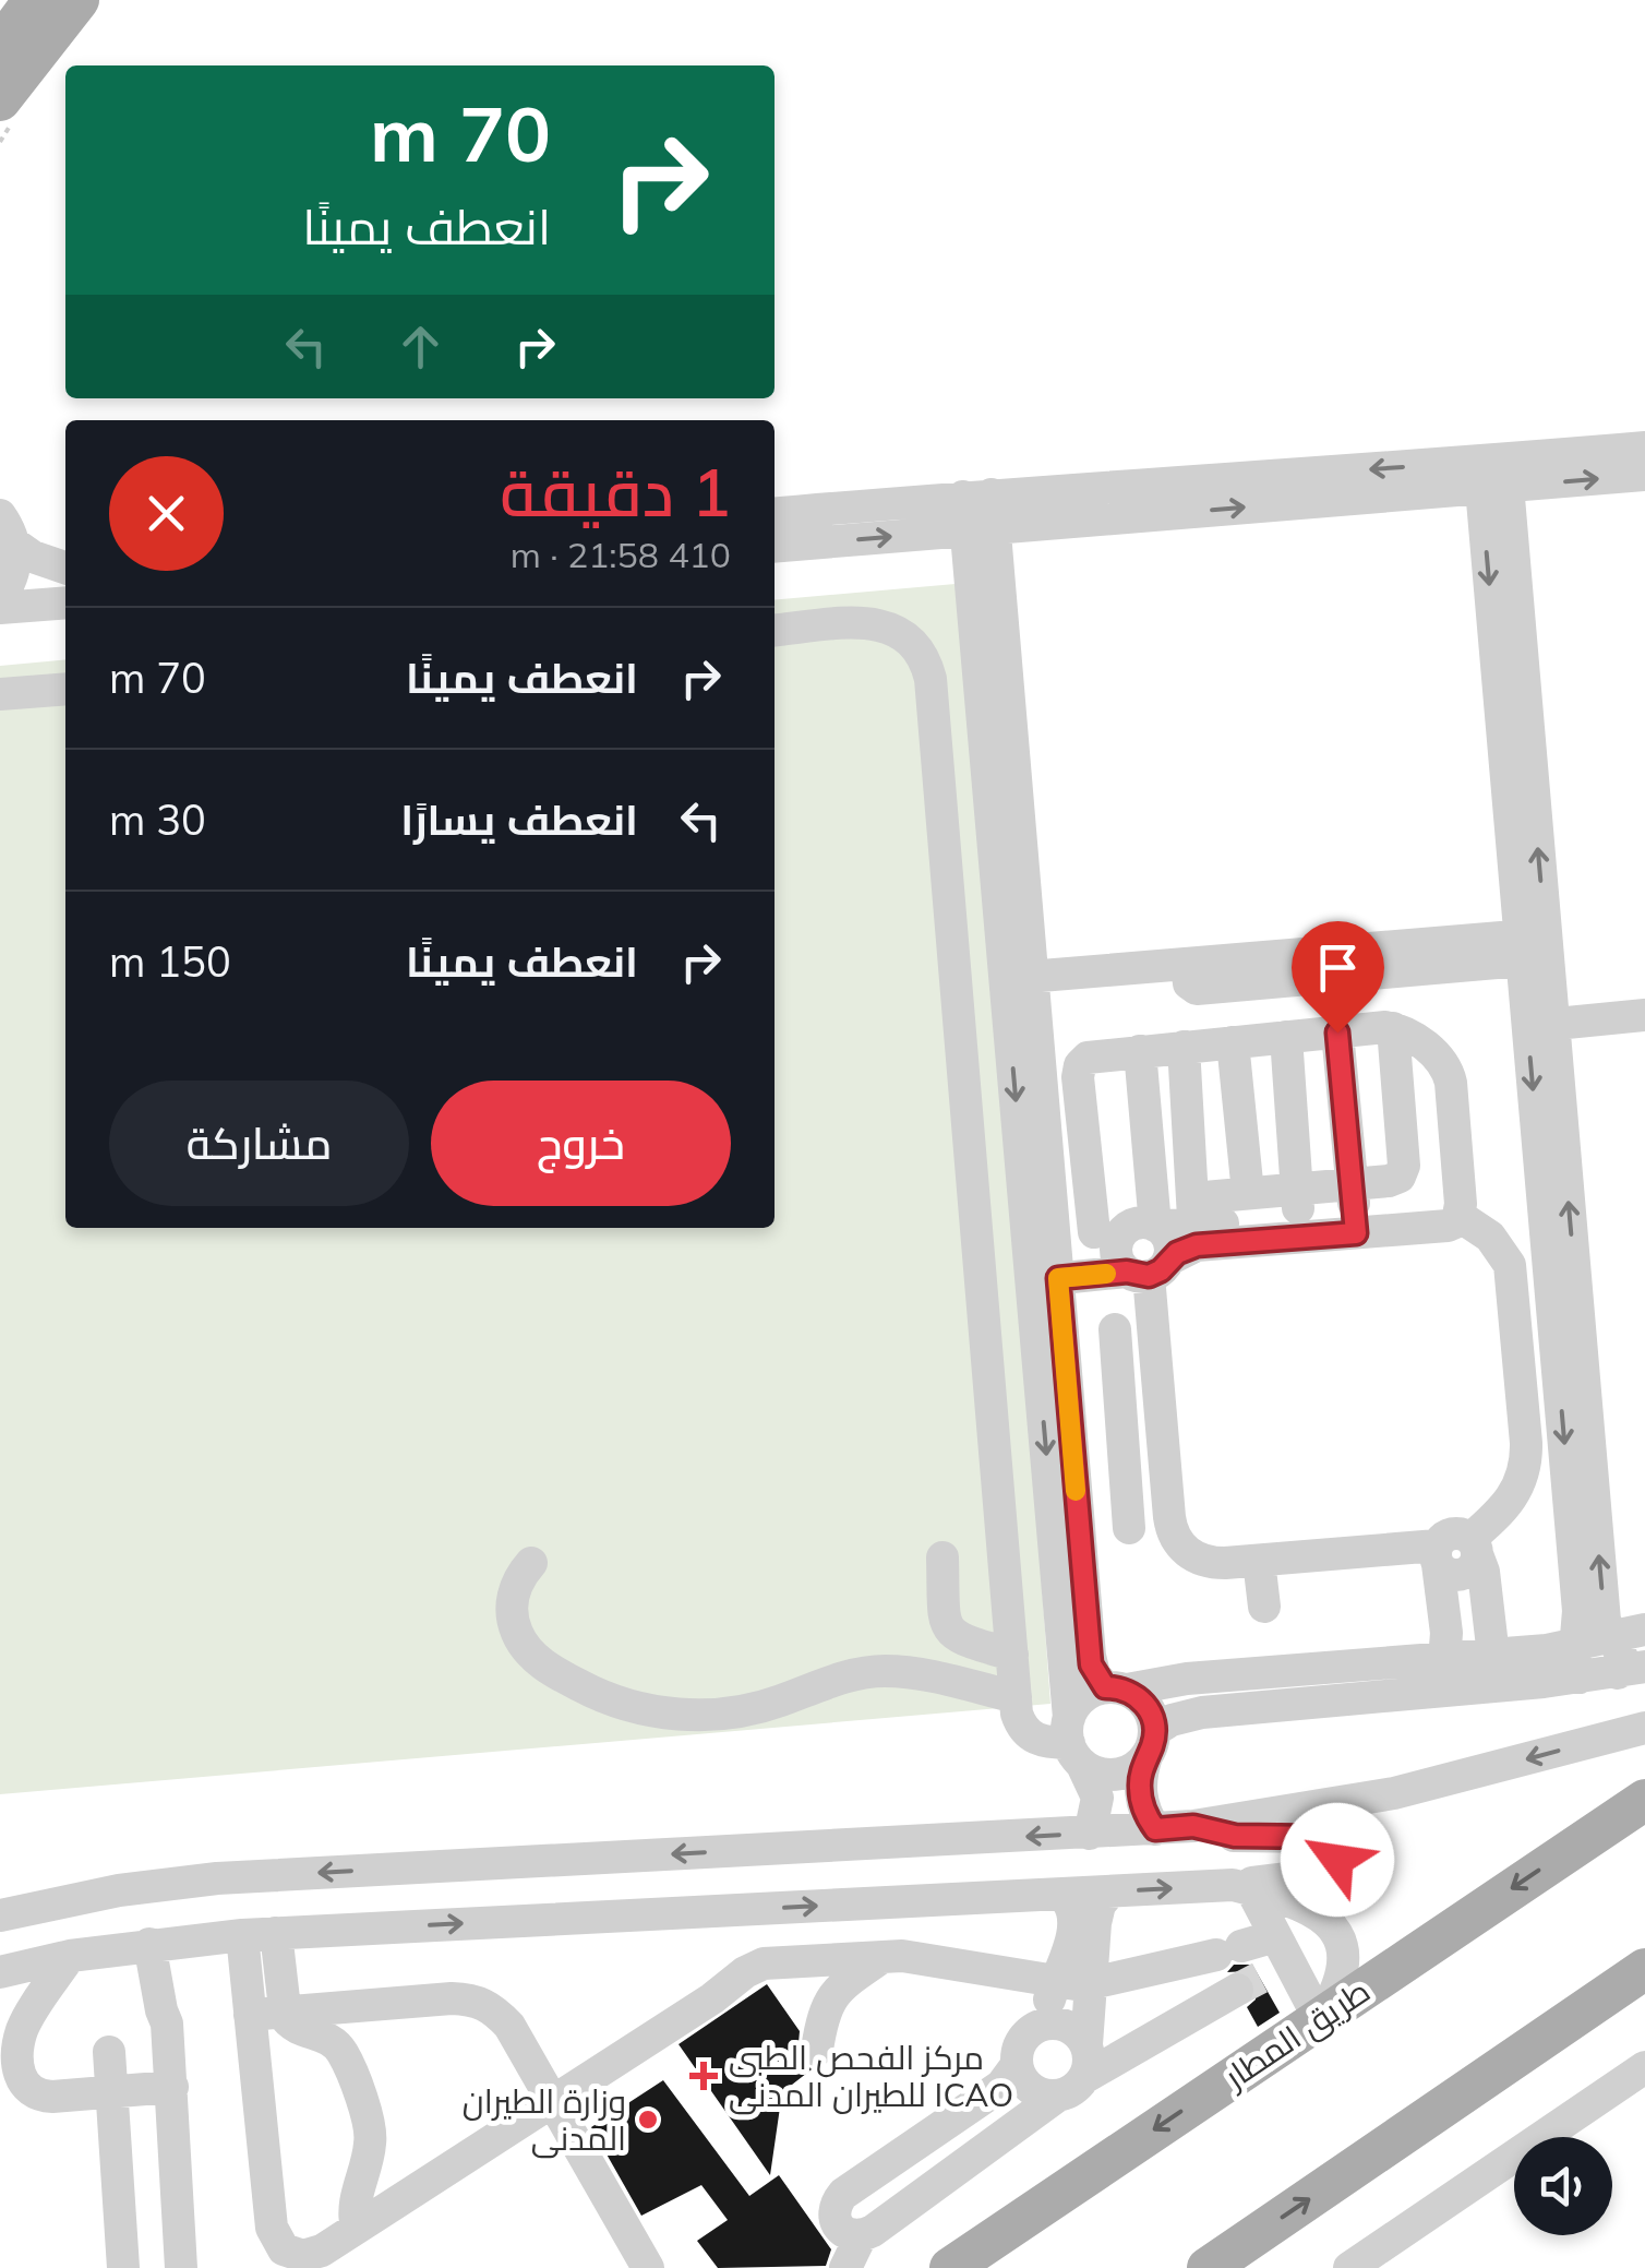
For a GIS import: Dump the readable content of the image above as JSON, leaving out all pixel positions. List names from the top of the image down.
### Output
{
  "streets": {
    "main road": ["طريق المطار"]
  },
  "places": {
    "health": ["مركز الفحص الطبى للطيران المدنى ICAO"],
    "other": ["وزارة الطيران المدنى"]
  },
  "page": {
    "turn": ["70 m", "انعطف يمينًا"],
    "heading": ["1 دقيقة", "410 m · 21:58"],
    "list": [
      {
        "name": "انعطف يمينًا",
        "value": "70 m"
      },
      {
        "name": "انعطف يسارًا",
        "value": "30 m"
      },
      {
        "name": "انعطف يمينًا",
        "value": "150 m"
      }
    ],
    "buttons": ["خروج", "مشاركة"]
  }
}
